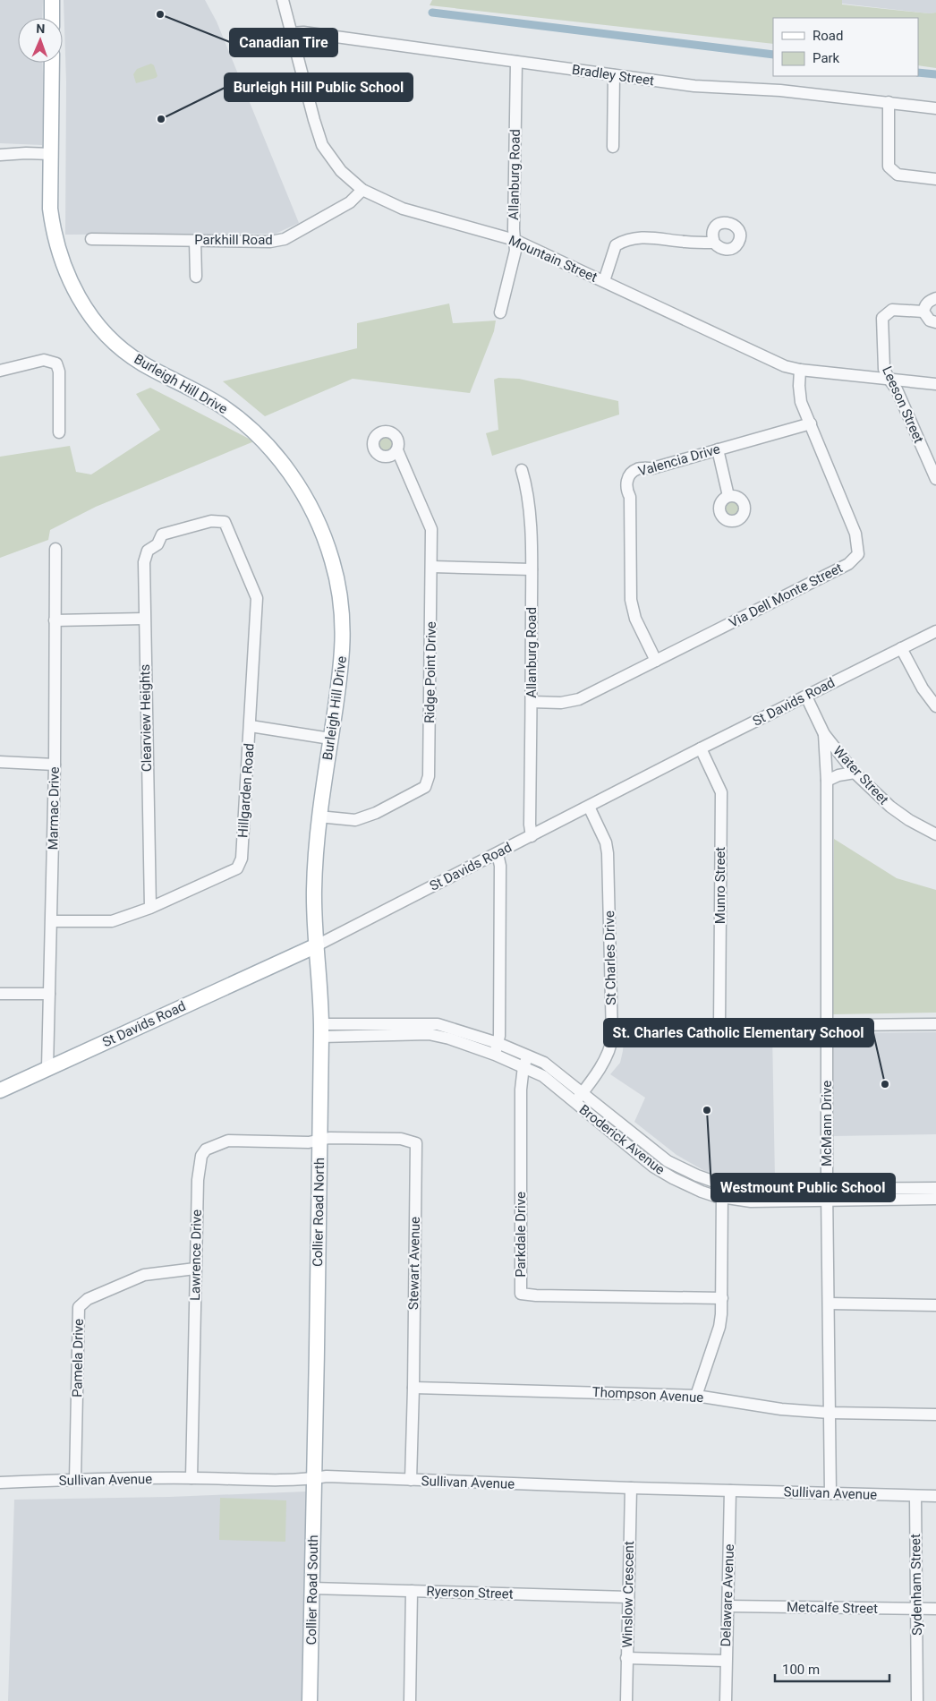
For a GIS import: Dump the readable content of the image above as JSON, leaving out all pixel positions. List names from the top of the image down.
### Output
{
  "streets": {
    "main road": [
      "Burleigh Hill Drive",
      "St Davids Road",
      "Collier Road North",
      "Collier Road South"
    ],
    "street": [
      "Bradley Street",
      "Allanburg Road",
      "Parkhill Road",
      "Mountain Street",
      "Leeson Street",
      "Valencia Drive",
      "Via Dell Monte Street",
      "Ridge Point Drive",
      "Clearview Heights",
      "Water Street",
      "Hillgarden Road",
      "Marmac Drive",
      "Munro Street",
      "St Charles Drive",
      "McMann Drive",
      "Broderick Avenue",
      "Parkdale Drive",
      "Lawrence Drive",
      "Stewart Avenue",
      "Pamela Drive",
      "Thompson Avenue",
      "Sullivan Avenue",
      "Sydenham Street",
      "Ryerson Street",
      "Winslow Crescent",
      "Delaware Avenue",
      "Metcalfe Street"
    ]
  },
  "crossings": [
    ["Bradley Street", "Allanburg Road"],
    ["Bradley Street", "Mountain Street"],
    ["Allanburg Road", "Mountain Street"],
    ["Allanburg Road", "Via Dell Monte Street"],
    ["Allanburg Road", "St Davids Road"],
    ["Parkhill Road", "Mountain Street"],
    ["Mountain Street", "Leeson Street"],
    ["Mountain Street", "Via Dell Monte Street"],
    ["Burleigh Hill Drive", "Ridge Point Drive"],
    ["Burleigh Hill Drive", "St Davids Road"],
    ["Burleigh Hill Drive", "Collier Road North"],
    ["Valencia Drive", "Via Dell Monte Street"],
    ["St Davids Road", "Water Street"],
    ["St Davids Road", "Marmac Drive"],
    ["St Davids Road", "Munro Street"],
    ["St Davids Road", "St Charles Drive"],
    ["St Davids Road", "Collier Road North"],
    ["Clearview Heights", "Hillgarden Road"],
    ["Water Street", "McMann Drive"],
    ["Hillgarden Road", "Marmac Drive"],
    ["St Charles Drive", "Broderick Avenue"],
    ["McMann Drive", "Broderick Avenue"],
    ["McMann Drive", "Thompson Avenue"],
    ["McMann Drive", "Sullivan Avenue"],
    ["Broderick Avenue", "Collier Road North"],
    ["Broderick Avenue", "Parkdale Drive"],
    ["Collier Road North", "Lawrence Drive"],
    ["Collier Road North", "Stewart Avenue"],
    ["Collier Road North", "Sullivan Avenue"],
    ["Collier Road North", "Collier Road South"],
    ["Lawrence Drive", "Stewart Avenue"],
    ["Lawrence Drive", "Pamela Drive"],
    ["Lawrence Drive", "Sullivan Avenue"],
    ["Stewart Avenue", "Thompson Avenue"],
    ["Stewart Avenue", "Sullivan Avenue"],
    ["Pamela Drive", "Sullivan Avenue"],
    ["Sullivan Avenue", "Sydenham Street"],
    ["Sullivan Avenue", "Collier Road South"],
    ["Sullivan Avenue", "Winslow Crescent"],
    ["Sullivan Avenue", "Delaware Avenue"],
    ["Sydenham Street", "Metcalfe Street"],
    ["Collier Road South", "Ryerson Street"],
    ["Ryerson Street", "Winslow Crescent"],
    ["Delaware Avenue", "Metcalfe Street"]
  ],
  "places": [
    "Canadian Tire",
    "Burleigh Hill Public School",
    "St. Charles Catholic Elementary School",
    "Westmount Public School"
  ],
  "legend": ["Road", "Park"],
  "scale_bar": "100 m",
  "north": "top"
}
